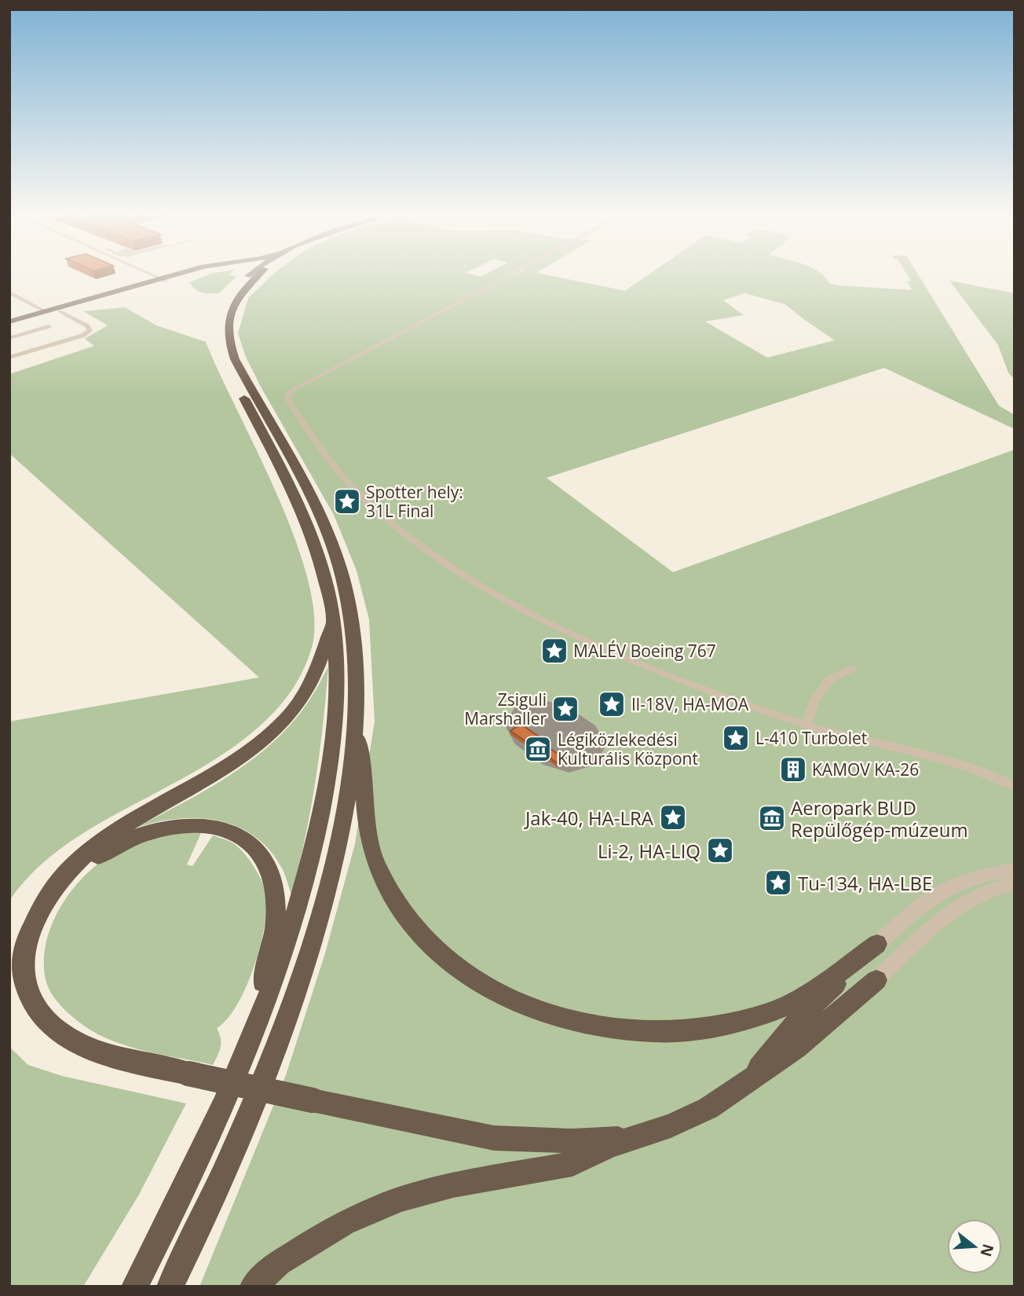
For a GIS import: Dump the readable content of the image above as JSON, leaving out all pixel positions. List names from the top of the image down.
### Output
{
  "places": {
    "place": [
      "Spotter hely: 31L Final",
      "MALÉV Boeing 767",
      "Il-18V, HA-MOA",
      "Zsiguli Marshaller",
      "L-410 Turbolet",
      "Jak-40, HA-LRA",
      "Li-2, HA-LIQ",
      "Tu-134, HA-LBE"
    ],
    "museum": ["Légiközlekedési Kulturális Központ", "Aeropark BUD Repülőgép-múzeum"],
    "building": ["KAMOV KA-26"]
  },
  "north": "right"
}
